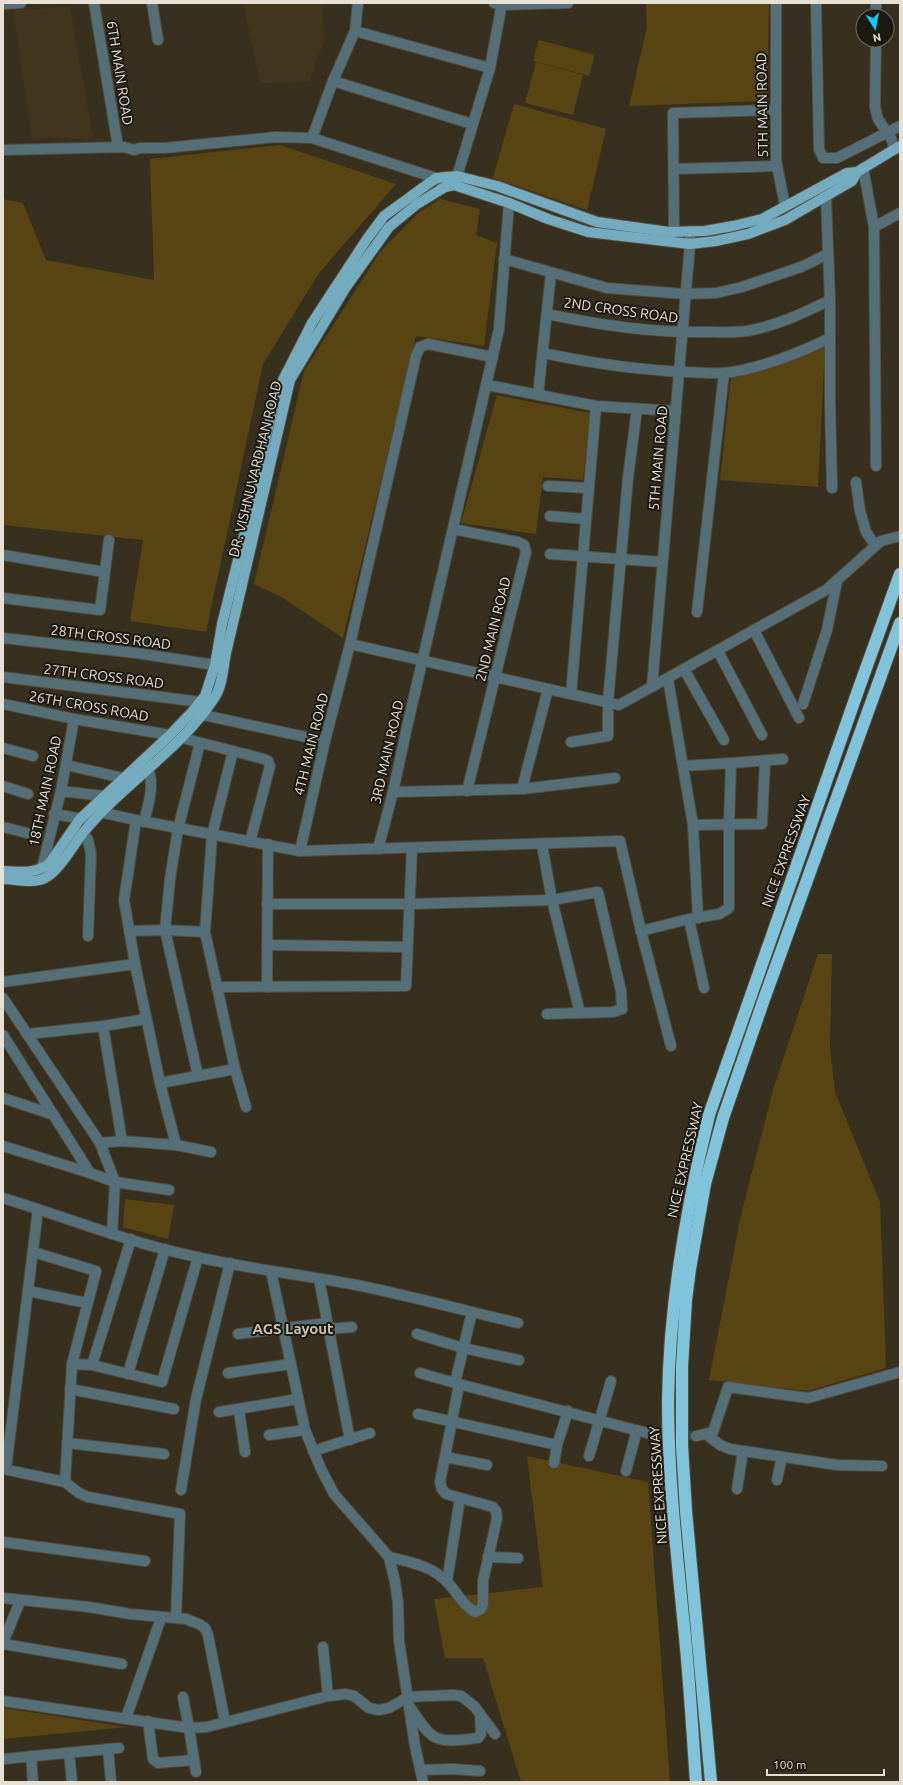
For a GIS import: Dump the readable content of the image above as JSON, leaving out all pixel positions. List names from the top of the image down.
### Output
{
  "streets": {
    "highway": ["NICE EXPRESSWAY"],
    "main road": ["DR. VISHNUVARDHAN ROAD"],
    "street": [
      "6TH MAIN ROAD",
      "5TH MAIN ROAD",
      "2ND CROSS ROAD",
      "2ND MAIN ROAD",
      "28TH CROSS ROAD",
      "27TH CROSS ROAD",
      "26TH CROSS ROAD",
      "4TH MAIN ROAD",
      "3RD MAIN ROAD",
      "18TH MAIN ROAD"
    ]
  },
  "crossings": [
    ["5TH MAIN ROAD", "2ND CROSS ROAD"],
    ["DR. VISHNUVARDHAN ROAD", "28TH CROSS ROAD"],
    ["DR. VISHNUVARDHAN ROAD", "27TH CROSS ROAD"],
    ["DR. VISHNUVARDHAN ROAD", "26TH CROSS ROAD"],
    ["DR. VISHNUVARDHAN ROAD", "18TH MAIN ROAD"],
    ["2ND MAIN ROAD", "3RD MAIN ROAD"],
    ["26TH CROSS ROAD", "18TH MAIN ROAD"],
    ["4TH MAIN ROAD", "3RD MAIN ROAD"]
  ],
  "districts": ["AGS Layout"],
  "scale_bar": "100 m",
  "north": "bottom"
}
